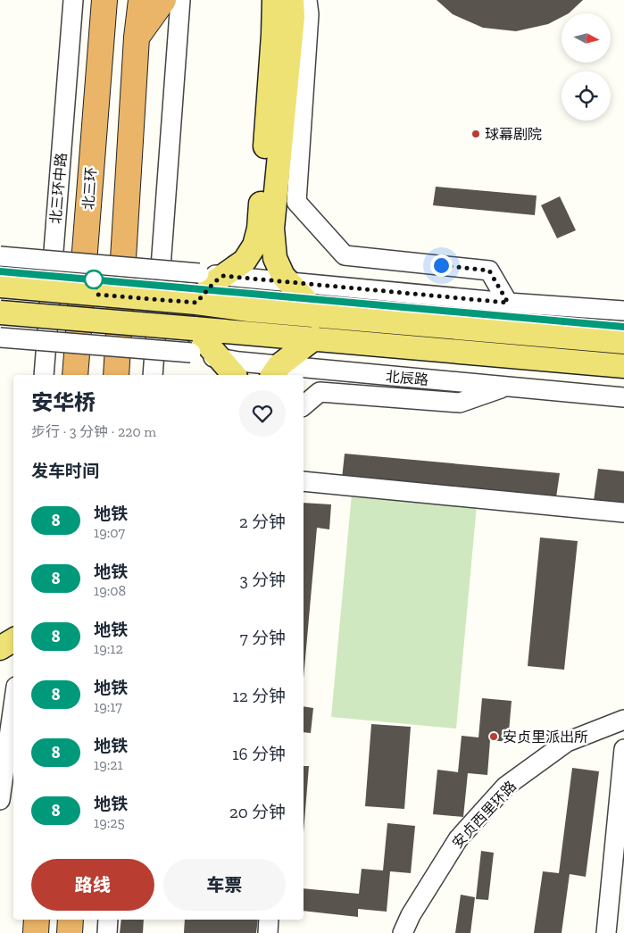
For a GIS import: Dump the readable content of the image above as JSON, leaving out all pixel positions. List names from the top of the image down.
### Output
{
  "streets": {
    "highway": ["北三环"],
    "street": ["北三环中路", "北辰路", "安贞西里环路"]
  },
  "places": ["球幕剧院", "安贞里派出所"],
  "lines": ["metro line 8"],
  "north": "right",
  "page": {
    "heading": [
      ["安华桥", "步行 · 3 分钟 · 220 m"],
      "发车时间"
    ],
    "list": [
      {
        "mark": "8",
        "name": "地铁",
        "note": "19:07",
        "value": "2 分钟"
      },
      {
        "mark": "8",
        "name": "地铁",
        "note": "19:08",
        "value": "3 分钟"
      },
      {
        "mark": "8",
        "name": "地铁",
        "note": "19:12",
        "value": "7 分钟"
      },
      {
        "mark": "8",
        "name": "地铁",
        "note": "19:17",
        "value": "12 分钟"
      },
      {
        "mark": "8",
        "name": "地铁",
        "note": "19:21",
        "value": "16 分钟"
      },
      {
        "mark": "8",
        "name": "地铁",
        "note": "19:25",
        "value": "20 分钟"
      }
    ],
    "buttons": ["路线", "车票"]
  }
}
